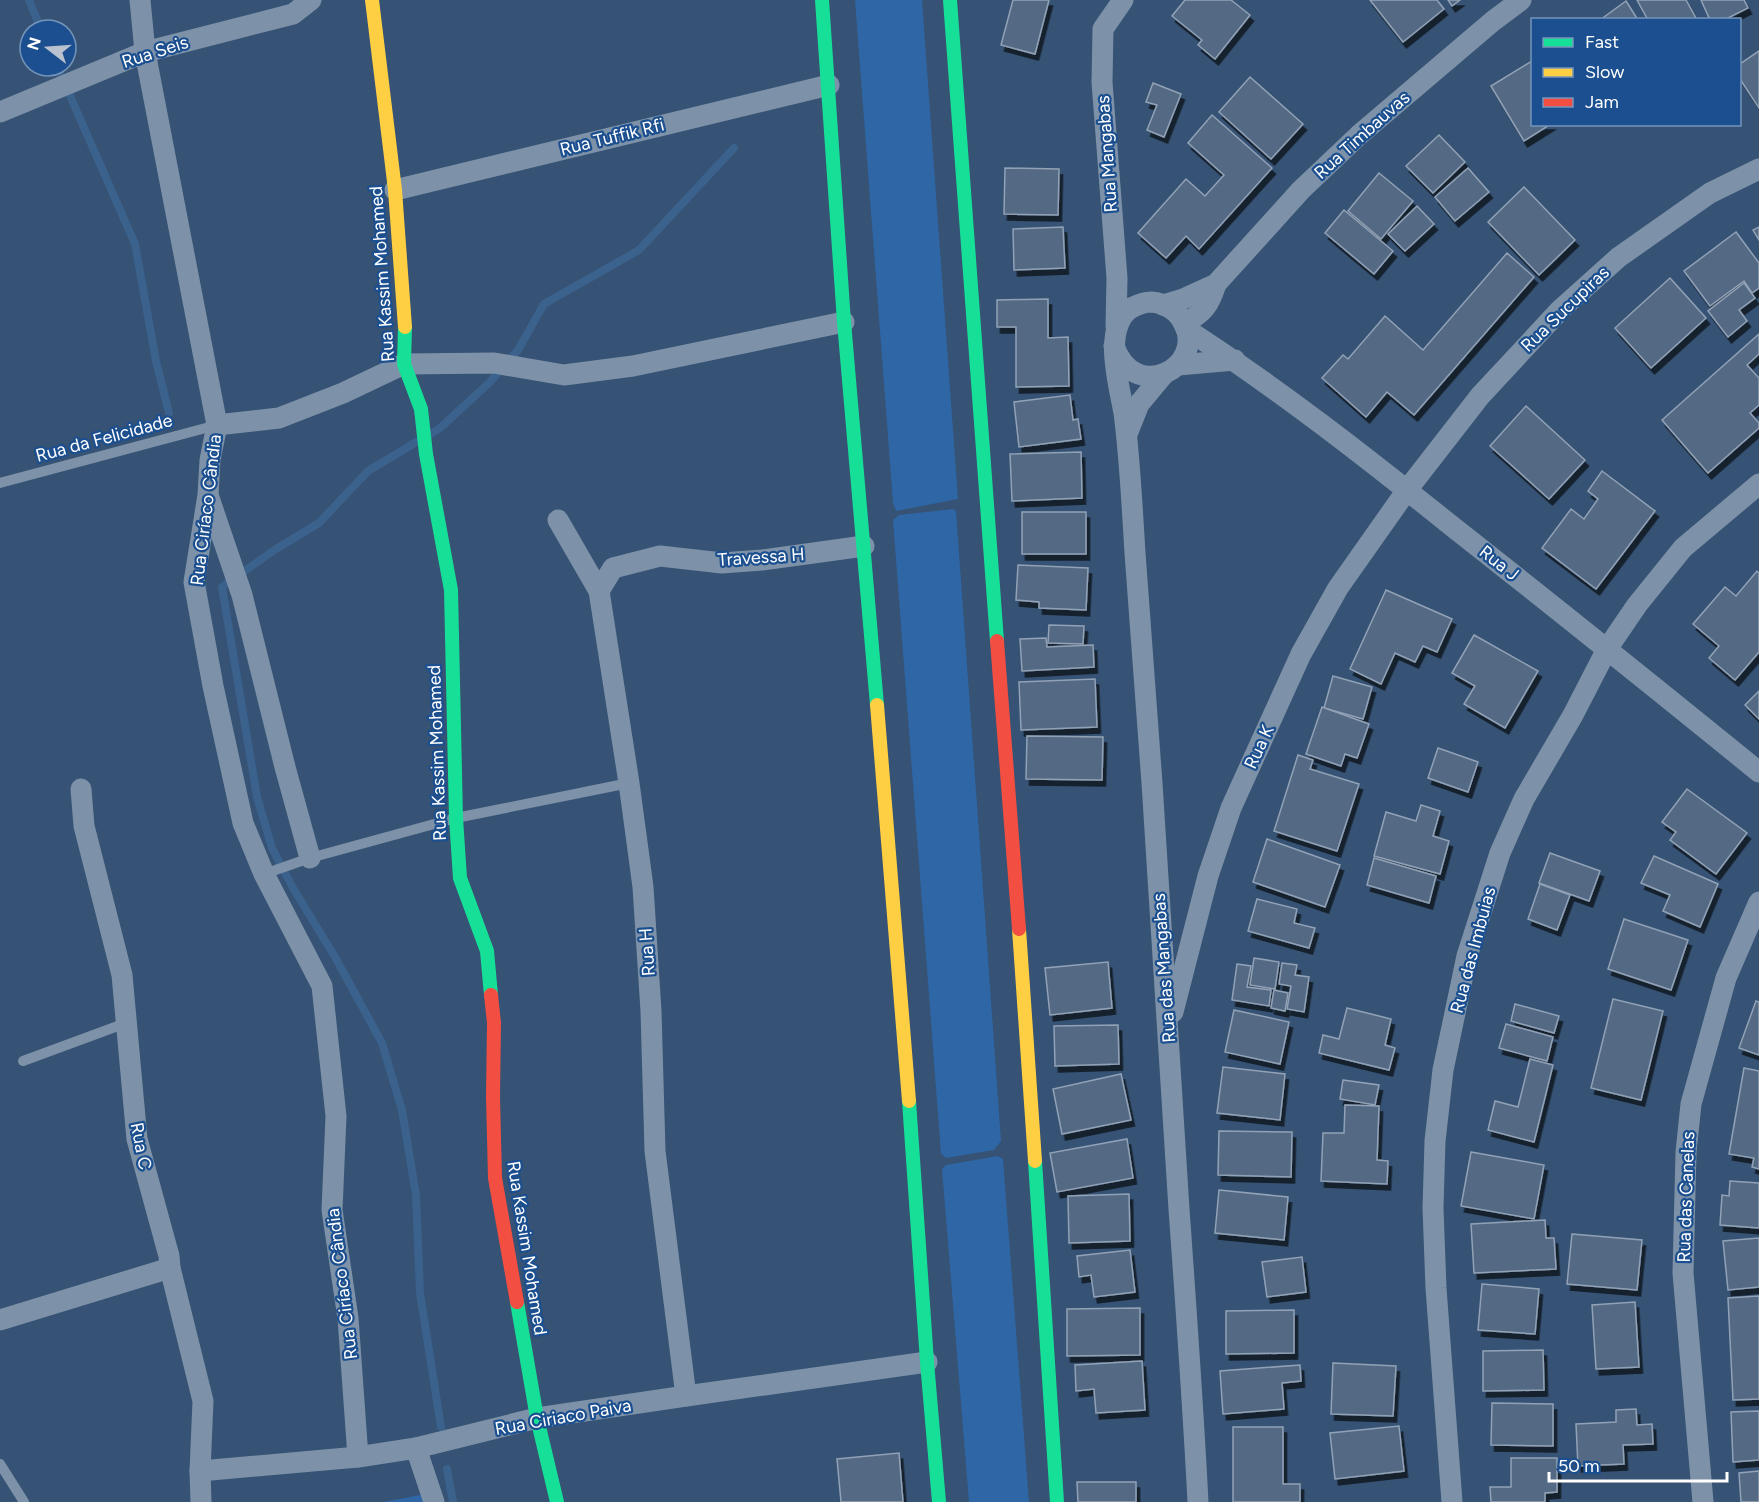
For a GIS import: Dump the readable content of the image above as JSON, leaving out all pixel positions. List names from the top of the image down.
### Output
{
  "streets": {
    "main road": ["Rua Kassim Mohamed"],
    "street": [
      "Rua Seis",
      "Rua Timbauvas",
      "Rua Tuffik Rfi",
      "Rua Mangabas",
      "Rua Sucupiras",
      "Rua Ciríaco Cândia",
      "Travessa H",
      "Rua J",
      "Rua K",
      "Rua das Imbuias",
      "Rua H",
      "Rua das Mangabas",
      "Rua C",
      "Rua das Canelas",
      "Rua Ciriaco Paiva"
    ],
    "lane": ["Rua da Felicidade"]
  },
  "crossings": [
    ["Rua Seis", "Rua Ciríaco Cândia"],
    ["Rua Tuffik Rfi", "Rua Kassim Mohamed"],
    ["Rua Mangabas", "Rua J"],
    ["Rua Mangabas", "Rua das Mangabas"],
    ["Rua Kassim Mohamed", "Rua Ciriaco Paiva"],
    ["Rua Sucupiras", "Rua J"],
    ["Rua Sucupiras", "Rua K"],
    ["Rua da Felicidade", "Rua Ciríaco Cândia"],
    ["Rua Ciríaco Cândia", "Rua Ciriaco Paiva"],
    ["Travessa H", "Rua H"],
    ["Rua J", "Rua K"],
    ["Rua J", "Rua das Imbuias"],
    ["Rua J", "Rua das Mangabas"],
    ["Rua K", "Rua das Mangabas"],
    ["Rua H", "Rua Ciriaco Paiva"],
    ["Rua C", "Rua Ciriaco Paiva"]
  ],
  "legend": ["Fast", "Slow", "Jam"],
  "scale_bar": "50 m",
  "north": "left"
}
